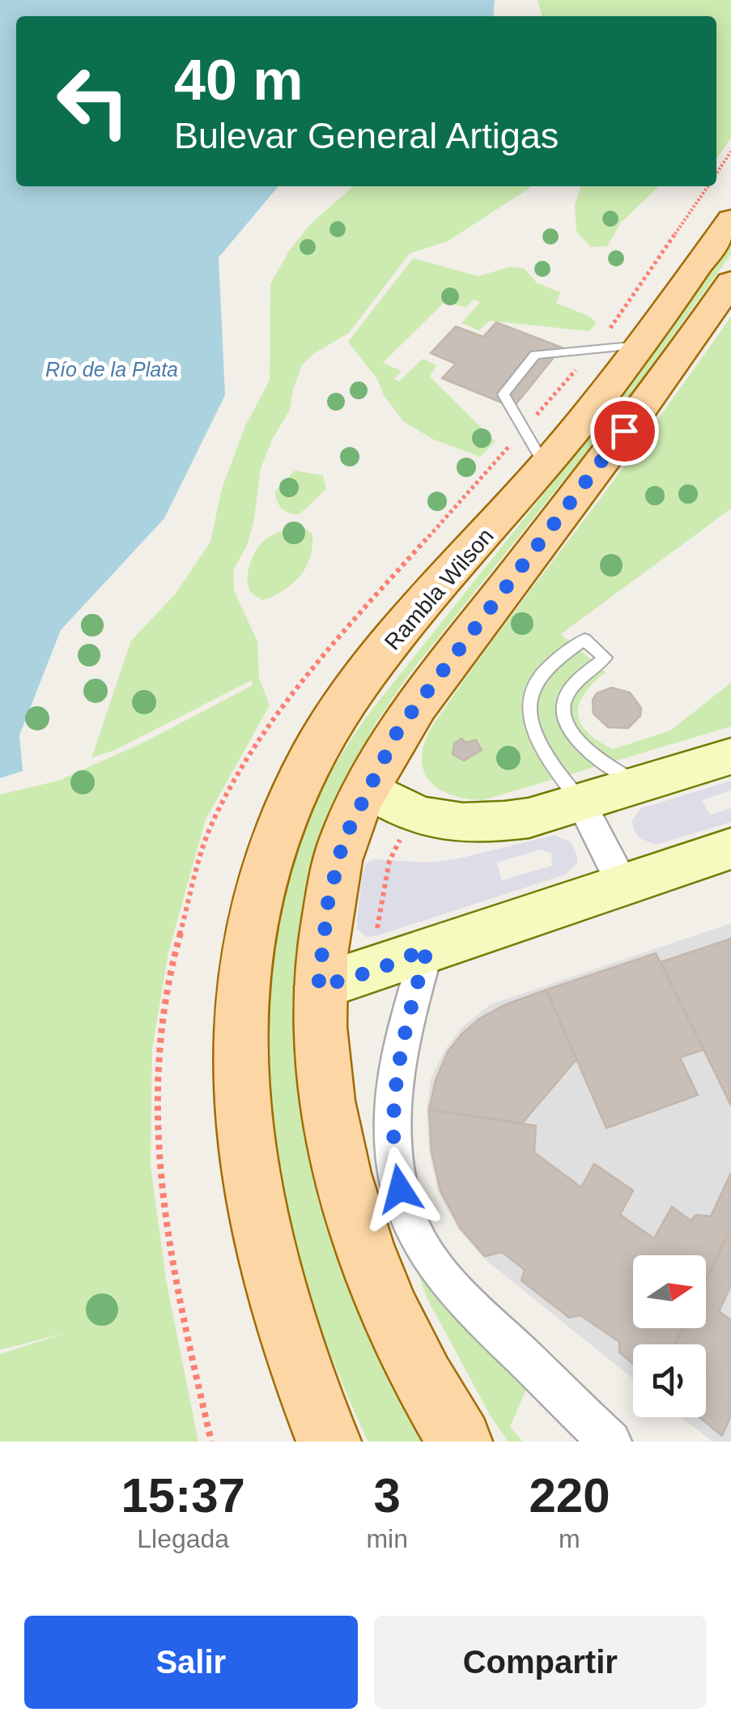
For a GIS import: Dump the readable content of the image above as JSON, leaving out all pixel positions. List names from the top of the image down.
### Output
{
  "streets": {
    "main road": ["Rambla Wilson"]
  },
  "water": ["Río de la Plata"],
  "north": "right",
  "page": {
    "turn": ["40 m", "Bulevar General Artigas"],
    "eta": [
      "15:37",
      "Llegada",
      "3",
      "min",
      "220",
      "m"
    ],
    "buttons": ["Salir", "Compartir"]
  }
}
